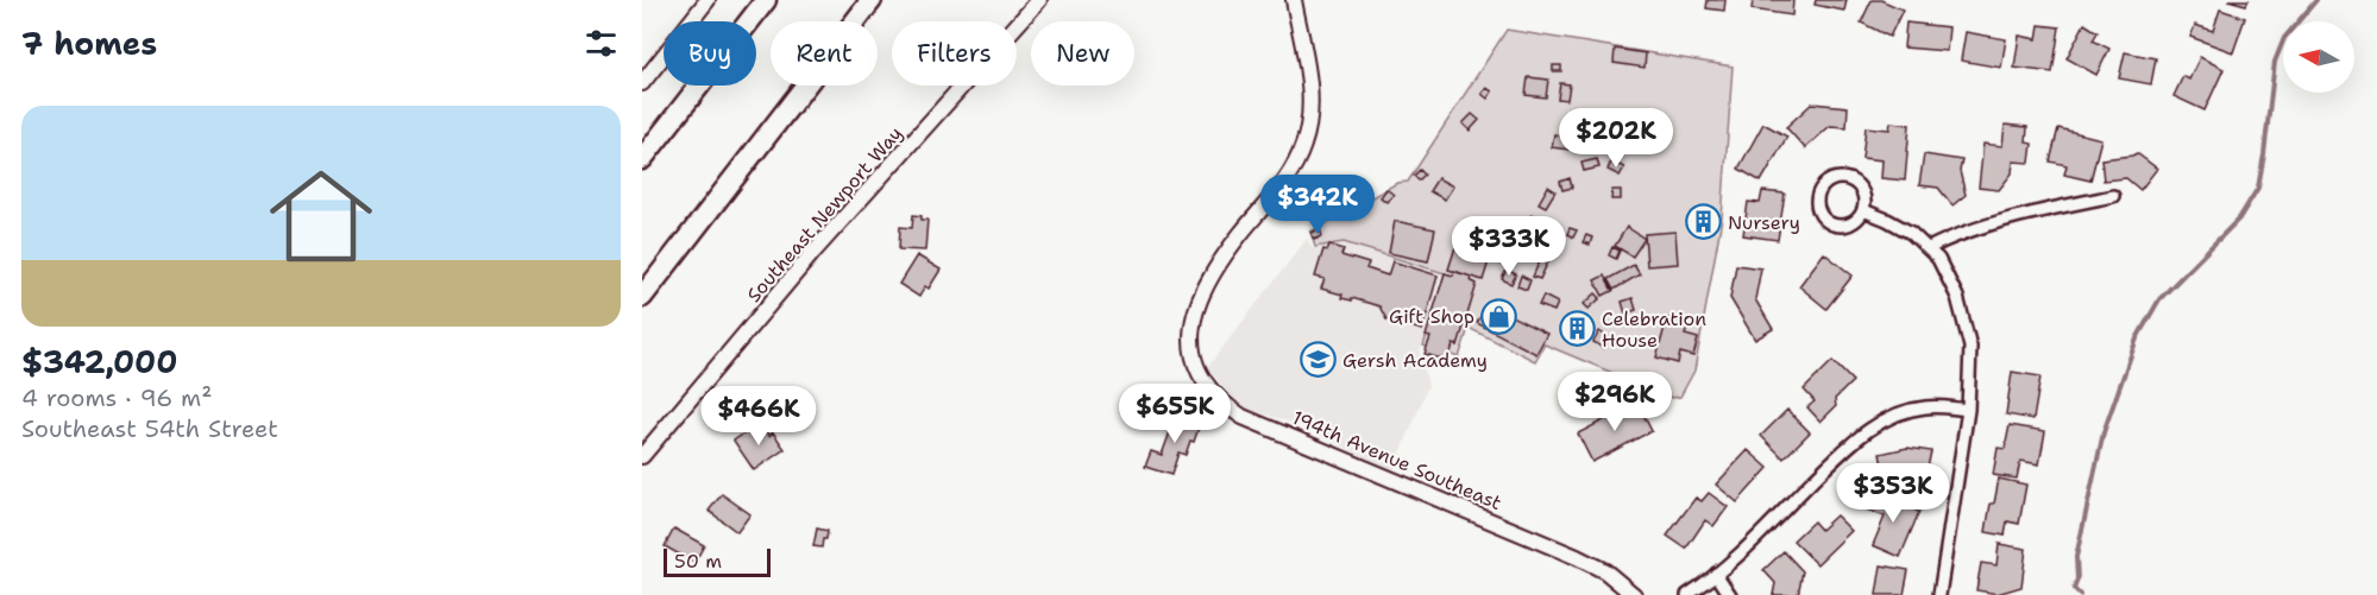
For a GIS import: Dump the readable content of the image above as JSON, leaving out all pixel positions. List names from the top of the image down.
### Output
{
  "streets": {
    "street": ["Southeast Newport Way", "194th Avenue Southeast"]
  },
  "places": {
    "building": ["Nursery", "Celebration House"],
    "shop": ["Gift Shop"],
    "school or university": ["Gersh Academy"]
  },
  "scale_bar": "50 m",
  "north": "left",
  "page": {
    "heading": "7 homes",
    "chip": [
      "Buy",
      "Rent",
      "Filters",
      "New"
    ],
    "list": [
      {
        "name": "$342,000",
        "note": "4 rooms · 96 m² · Southeast 54th Street"
      }
    ],
    "price": [
      "$202K",
      "$342K",
      "$333K",
      "$296K",
      "$655K",
      "$466K",
      "$353K"
    ],
    "scale": "50 m"
  }
}
